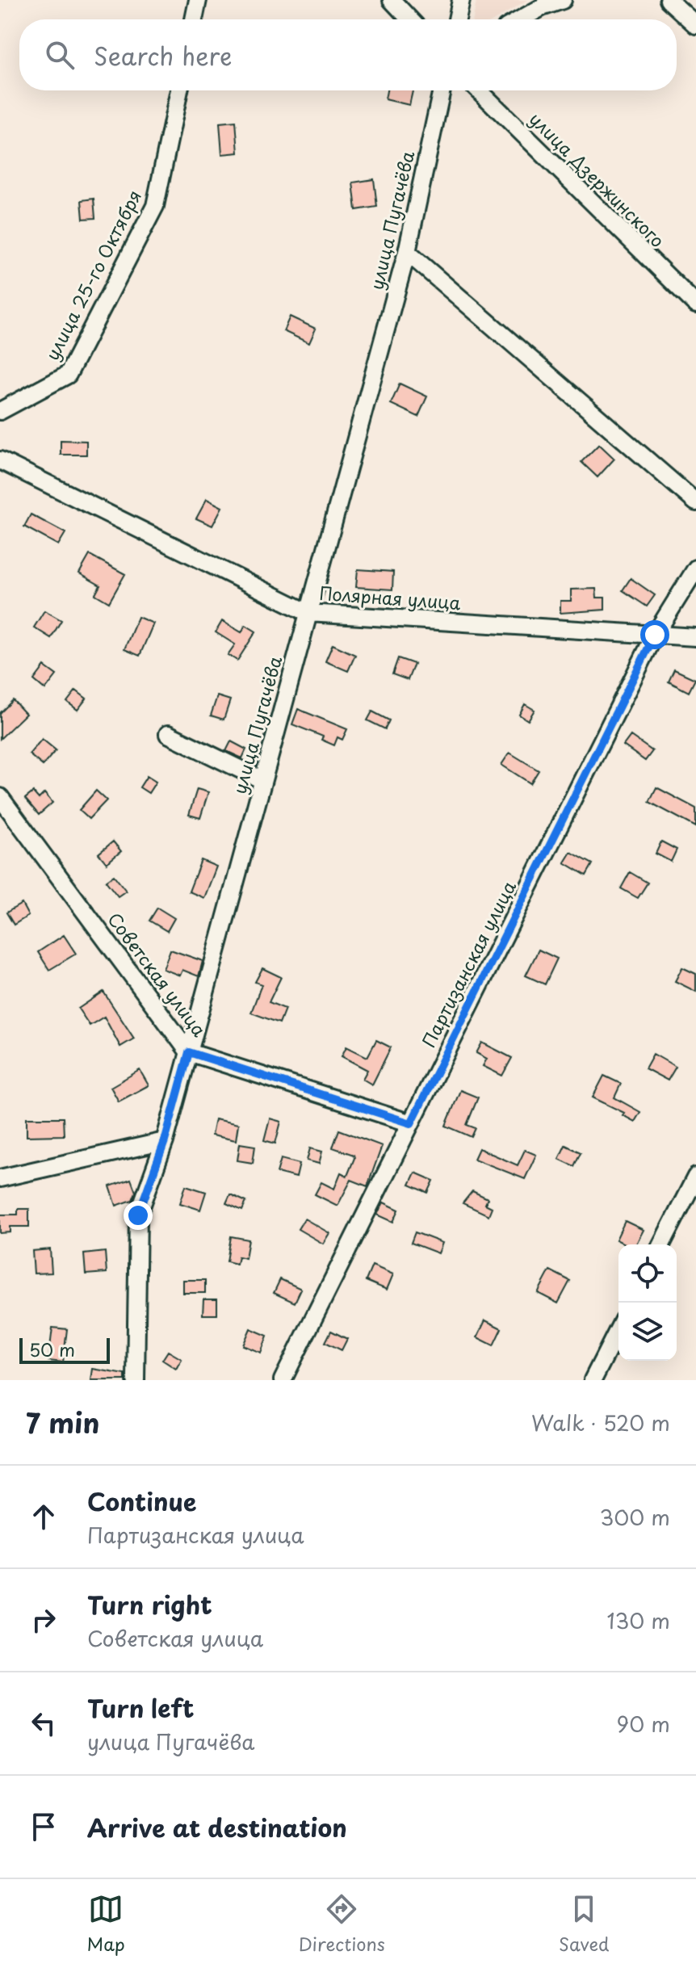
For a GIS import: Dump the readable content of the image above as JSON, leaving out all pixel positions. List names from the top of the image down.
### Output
{
  "streets": {
    "street": [
      "улица Дзержинского",
      "улица Пугачёва",
      "улица 25-го Октября",
      "Полярная улица",
      "Партизанская улица",
      "Советская улица"
    ]
  },
  "crossings": [
    ["улица Пугачёва", "Полярная улица"],
    ["улица Пугачёва", "Советская улица"],
    ["Полярная улица", "Партизанская улица"],
    ["Партизанская улица", "Советская улица"]
  ],
  "scale_bar": "50 m",
  "page": {
    "search": "Search here",
    "scale": "50 m",
    "heading": ["7 min", "Walk · 520 m"],
    "list": [
      ["Continue", "Партизанская улица", "300 m"],
      ["Turn right", "Советская улица", "130 m"],
      ["Turn left", "улица Пугачёва", "90 m"],
      "Arrive at destination"
    ],
    "nav": ["Map", "Directions", "Saved"]
  }
}
